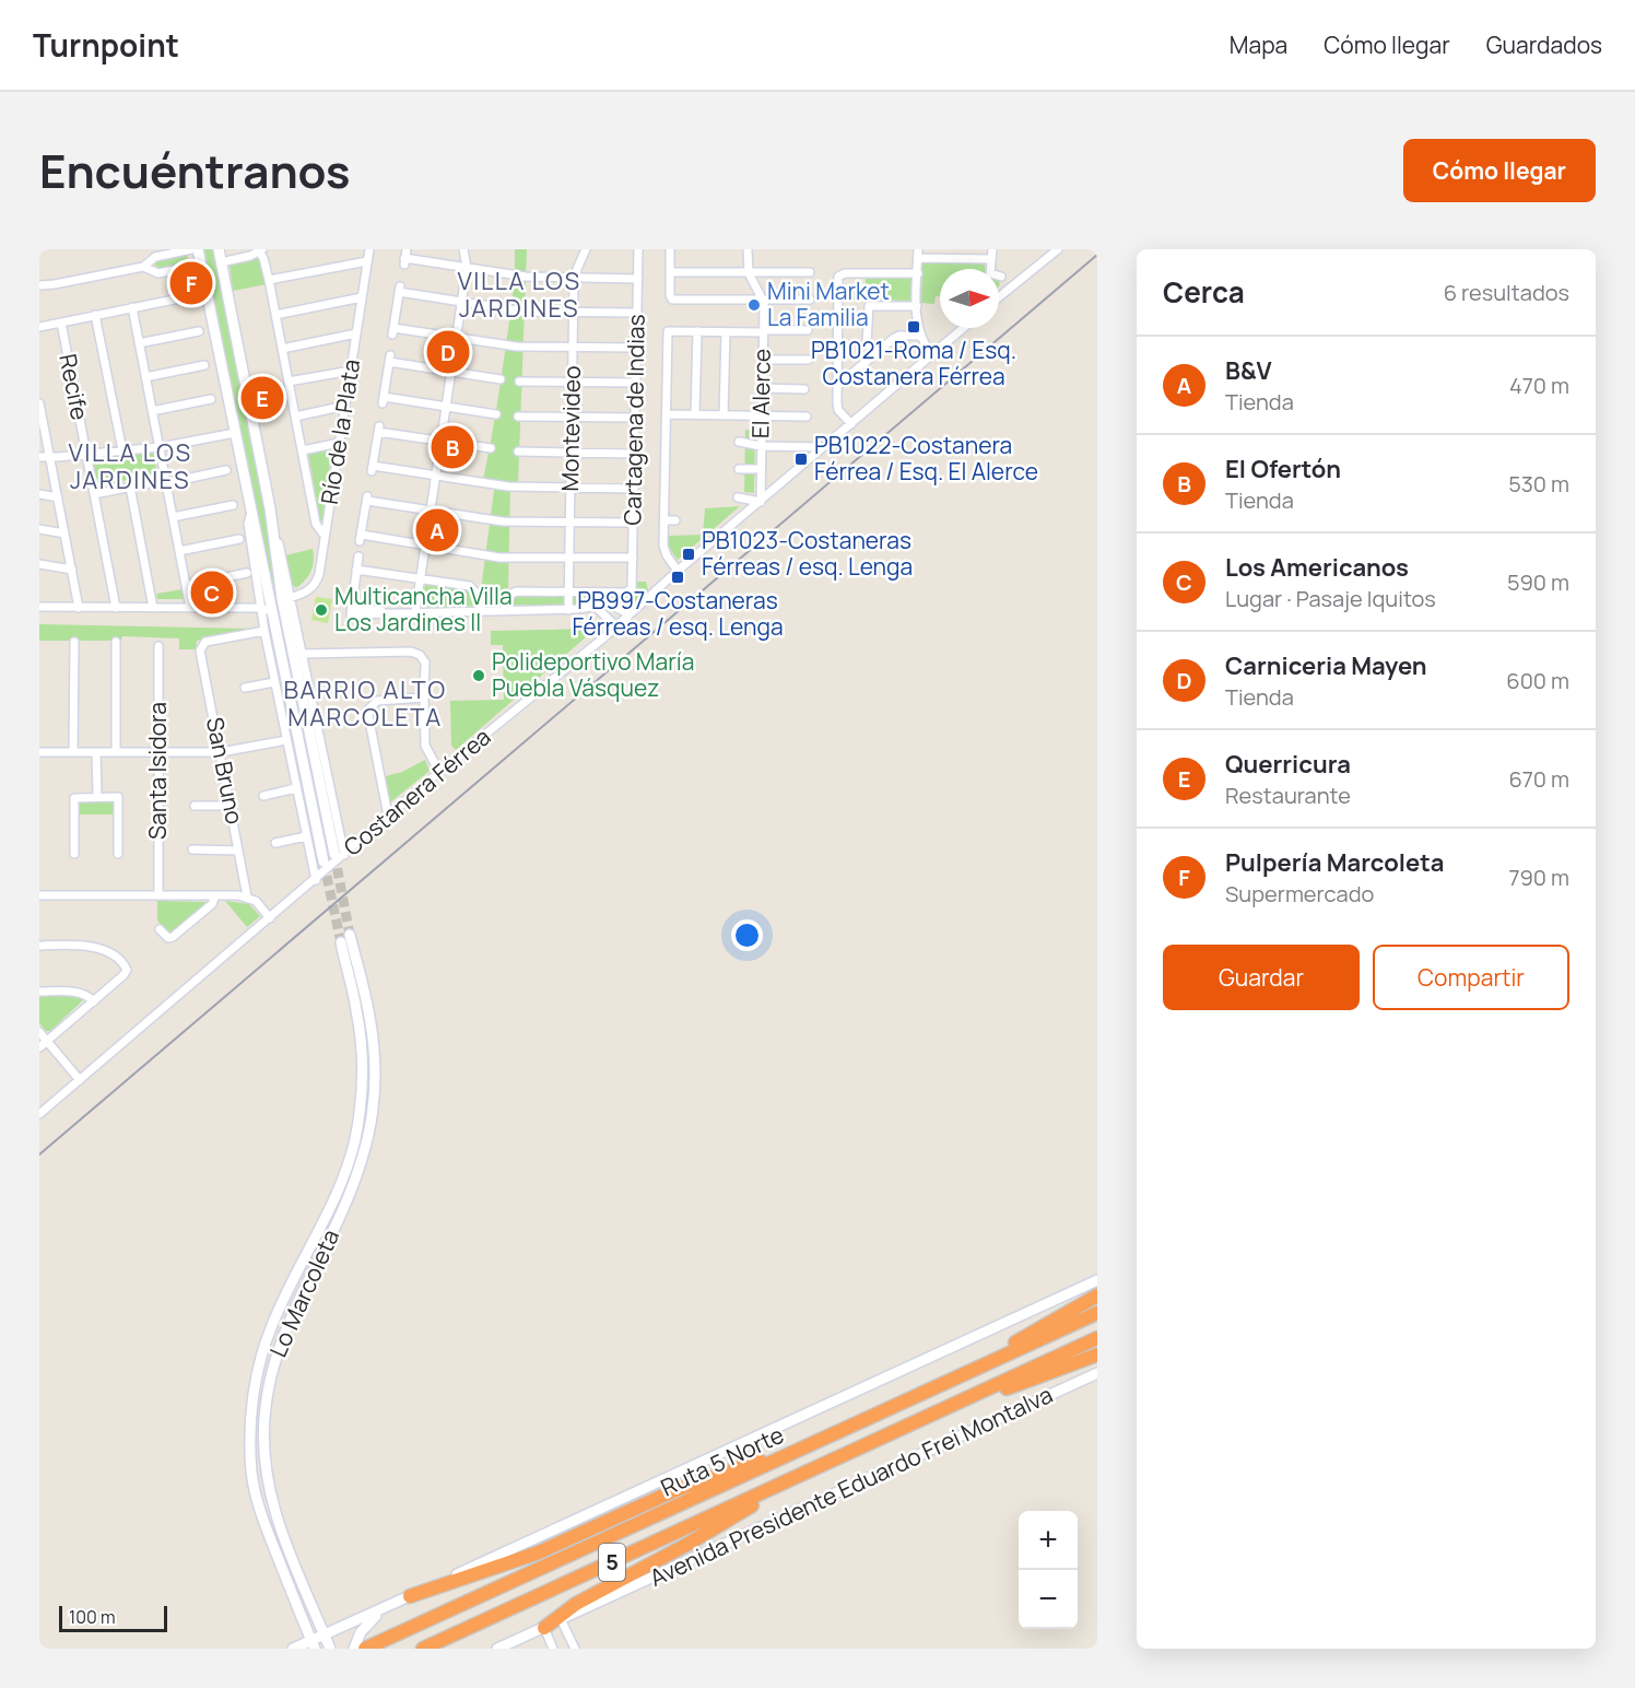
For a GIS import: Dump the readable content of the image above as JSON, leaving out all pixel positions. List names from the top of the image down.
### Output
{
  "streets": {
    "highway": ["Ruta 5 Norte", "5"],
    "main road": ["Lo Marcoleta", "Avenida Presidente Eduardo Frei Montalva"],
    "street": [
      "Recife",
      "El Alerce",
      "Cartagena de Indias",
      "Montevideo",
      "Río de la Plata",
      "Santa Isidora",
      "San Bruno",
      "Costanera Férrea"
    ]
  },
  "crossings": [
    ["El Alerce", "Costanera Férrea"],
    ["Cartagena de Indias", "Montevideo"]
  ],
  "districts": ["VILLA LOS JARDINES", "VILLA LOS JARDINES", "BARRIO ALTO MARCOLETA"],
  "places": {
    "other": ["Mini Market La Familia", "Multicancha Villa Los Jardines II", "Polideportivo María Puebla Vásquez"],
    "transit": [
      "PB1021-Roma / Esq. Costanera Férrea",
      "PB1022-Costanera Férrea / Esq. El Alerce",
      "PB1023-Costaneras Férreas / esq. Lenga",
      "PB997-Costaneras Férreas / esq. Lenga"
    ]
  },
  "scale_bar": "100 m",
  "north": "right",
  "page": {
    "header": "Turnpoint",
    "nav": ["Mapa", "Cómo llegar", "Guardados"],
    "title": "Encuéntranos",
    "buttons": [
      "Cómo llegar",
      ["Guardar", "Compartir"]
    ],
    "heading": ["Cerca", "6 resultados"],
    "pins": [
      "F",
      "D",
      "E",
      "B",
      "A",
      "C"
    ],
    "list": [
      {
        "mark": "A",
        "name": "B&V",
        "note": "Tienda",
        "value": "470 m"
      },
      {
        "mark": "B",
        "name": "El Ofertón",
        "note": "Tienda",
        "value": "530 m"
      },
      {
        "mark": "C",
        "name": "Los Americanos",
        "note": "Lugar · Pasaje Iquitos",
        "value": "590 m"
      },
      {
        "mark": "D",
        "name": "Carniceria Mayen",
        "note": "Tienda",
        "value": "600 m"
      },
      {
        "mark": "E",
        "name": "Querricura",
        "note": "Restaurante",
        "value": "670 m"
      },
      {
        "mark": "F",
        "name": "Pulpería Marcoleta",
        "note": "Supermercado",
        "value": "790 m"
      }
    ],
    "map_buttons": ["+", "−"],
    "scale": "100 m"
  }
}
